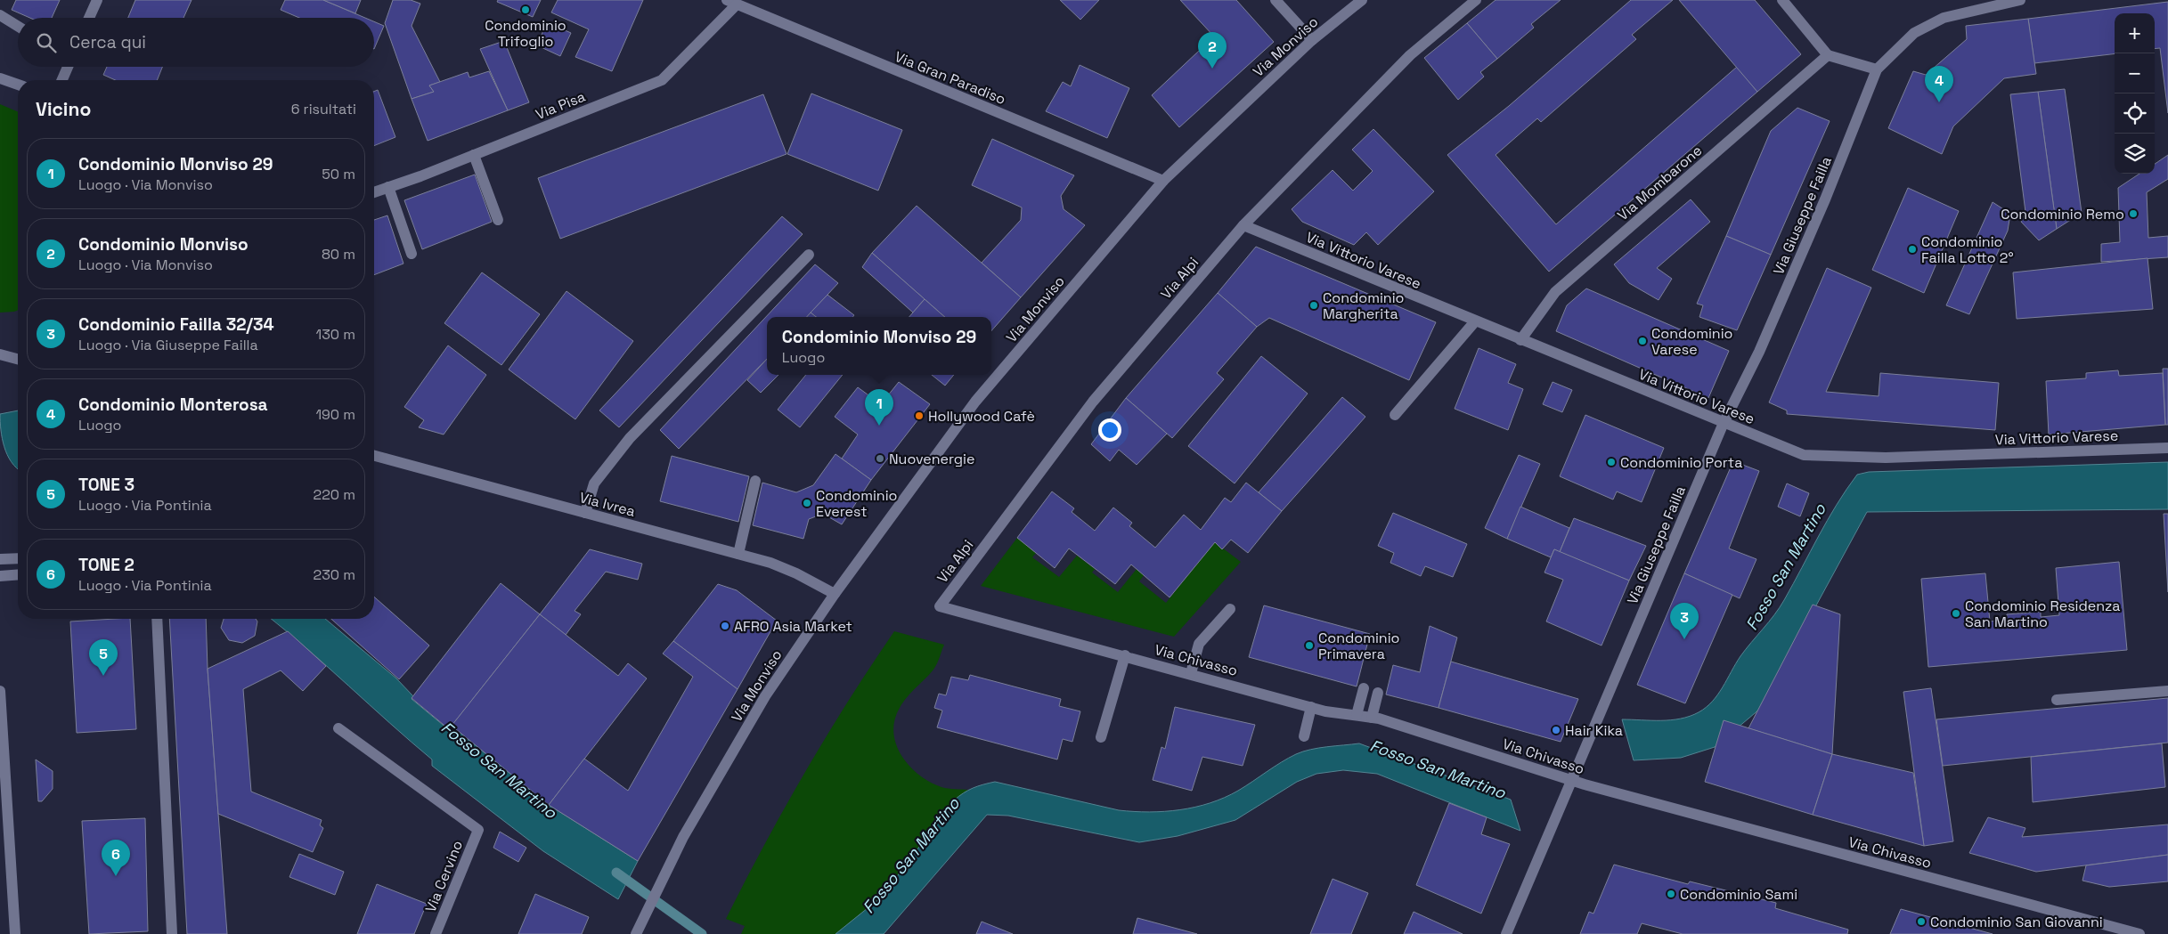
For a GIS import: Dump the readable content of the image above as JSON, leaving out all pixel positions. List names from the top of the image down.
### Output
{
  "streets": {
    "street": [
      "Via Monviso",
      "Via Gran Paradiso",
      "Via Pisa",
      "Via Mombarone",
      "Via Giuseppe Failla",
      "Via Vittorio Varese",
      "Via Alpi",
      "Via Ivrea",
      "Via Chivasso",
      "Via Cervino"
    ]
  },
  "crossings": [
    ["Via Monviso", "Via Gran Paradiso"],
    ["Via Monviso", "Via Ivrea"],
    ["Via Gran Paradiso", "Via Pisa"],
    ["Via Mombarone", "Via Vittorio Varese"],
    ["Via Giuseppe Failla", "Via Vittorio Varese"],
    ["Via Giuseppe Failla", "Via Chivasso"],
    ["Via Vittorio Varese", "Via Alpi"],
    ["Via Alpi", "Via Chivasso"]
  ],
  "water": ["Fosso San Martino"],
  "places": [
    "Condominio Trifoglio",
    "Condominio Remo",
    "Condominio Failla Lotto 2°",
    "Condominio Margherita",
    "Condominio Varese",
    "Hollywood Cafè",
    "Nuovenergie",
    "Condominio Porta",
    "Condominio Everest",
    "Condominio Residenza San Martino",
    "AFRO Asia Market",
    "Condominio Primavera",
    "Hair Kika",
    "Condominio Sami",
    "Condominio San Giovanni"
  ],
  "page": {
    "map_buttons": ["+", "−"],
    "search": "Cerca qui",
    "pins": [
      "2",
      "4",
      "1",
      "3",
      "5",
      "6"
    ],
    "heading": ["Vicino", "6 risultati"],
    "list": [
      {
        "mark": "1",
        "name": "Condominio Monviso 29",
        "note": "Luogo · Via Monviso",
        "value": "50 m"
      },
      {
        "mark": "2",
        "name": "Condominio Monviso",
        "note": "Luogo · Via Monviso",
        "value": "80 m"
      },
      {
        "mark": "3",
        "name": "Condominio Failla 32/34",
        "note": "Luogo · Via Giuseppe Failla",
        "value": "130 m"
      },
      {
        "mark": "4",
        "name": "Condominio Monterosa",
        "note": "Luogo",
        "value": "190 m"
      },
      {
        "mark": "5",
        "name": "TONE 3",
        "note": "Luogo · Via Pontinia",
        "value": "220 m"
      },
      {
        "mark": "6",
        "name": "TONE 2",
        "note": "Luogo · Via Pontinia",
        "value": "230 m"
      }
    ],
    "popup": ["Condominio Monviso 29", "Luogo"]
  }
}
